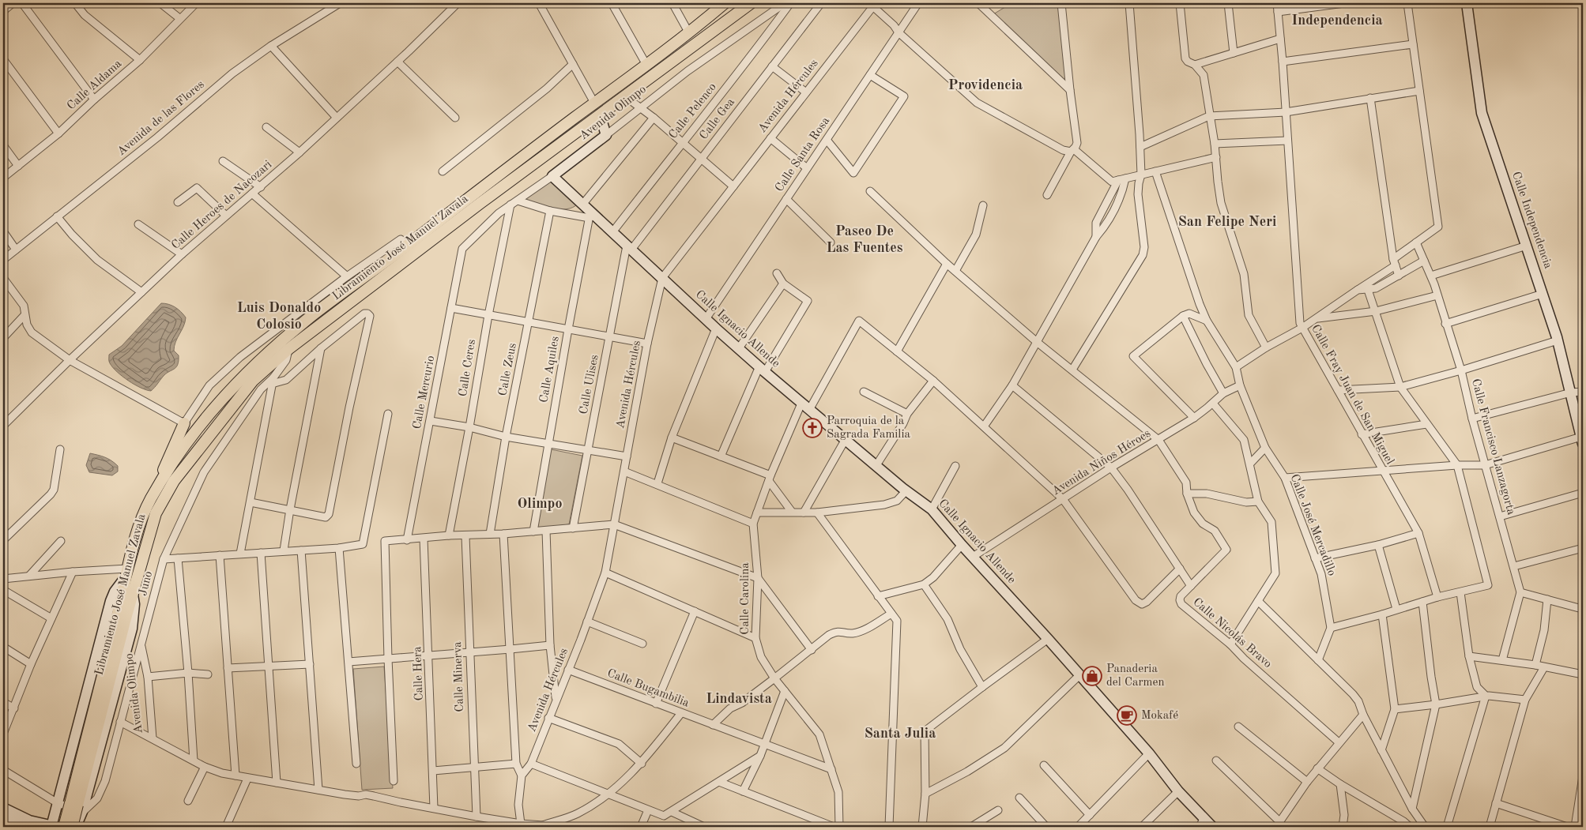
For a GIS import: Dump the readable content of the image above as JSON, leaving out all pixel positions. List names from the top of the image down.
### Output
{
  "streets": {
    "main road": ["Libramiento José Manuel Zavala"],
    "street": [
      "Calle Aldama",
      "Avenida Hércules",
      "Calle Pelenco",
      "Avenida Olimpo",
      "Avenida de las Flores",
      "Calle Gea",
      "Calle Santa Rosa",
      "Calle Heroes de Nacozari",
      "Calle Independencia",
      "Calle Ignacio Allende",
      "Calle Ceres",
      "Calle Zeus",
      "Calle Aquiles",
      "Calle Ulises",
      "Calle Mercurio",
      "Calle Fray Juan de San Miguel",
      "Calle Francisco Lanzagorta",
      "Avenida Niños Héroes",
      "Calle José Mercadillo",
      "Juno",
      "Calle Carolina",
      "Calle Nicolás Bravo",
      "Calle Hera",
      "Calle Minerva",
      "Calle Bugambilia"
    ]
  },
  "crossings": [
    ["Avenida Hércules", "Calle Ignacio Allende"],
    ["Avenida Hércules", "Calle Bugambilia"],
    ["Calle Pelenco", "Calle Ignacio Allende"],
    ["Avenida Olimpo", "Calle Ignacio Allende"],
    ["Avenida Olimpo", "Calle Ceres"],
    ["Avenida Olimpo", "Calle Mercurio"],
    ["Avenida Olimpo", "Juno"],
    ["Calle Gea", "Calle Ignacio Allende"],
    ["Calle Gea", "Calle Ulises"],
    ["Calle Santa Rosa", "Calle Ignacio Allende"],
    ["Libramiento José Manuel Zavala", "Juno"],
    ["Calle Ignacio Allende", "Calle Aquiles"],
    ["Calle Ignacio Allende", "Calle Ulises"],
    ["Calle Ignacio Allende", "Avenida Niños Héroes"],
    ["Calle Ignacio Allende", "Calle Carolina"],
    ["Avenida Niños Héroes", "Calle José Mercadillo"],
    ["Avenida Niños Héroes", "Calle Nicolás Bravo"],
    ["Calle Carolina", "Calle Bugambilia"]
  ],
  "districts": [
    "Independencia",
    "Providencia",
    "San Felipe Neri",
    "Paseo De Las Fuentes",
    "Luis Donaldo Colosio",
    "Olimpo",
    "Lindavista",
    "Santa Julia"
  ],
  "places": {
    "church": ["Parroquia de la Sagrada Familia"],
    "shop": ["Panaderia del Carmen"],
    "cafe": ["Mokafé"]
  }
}
